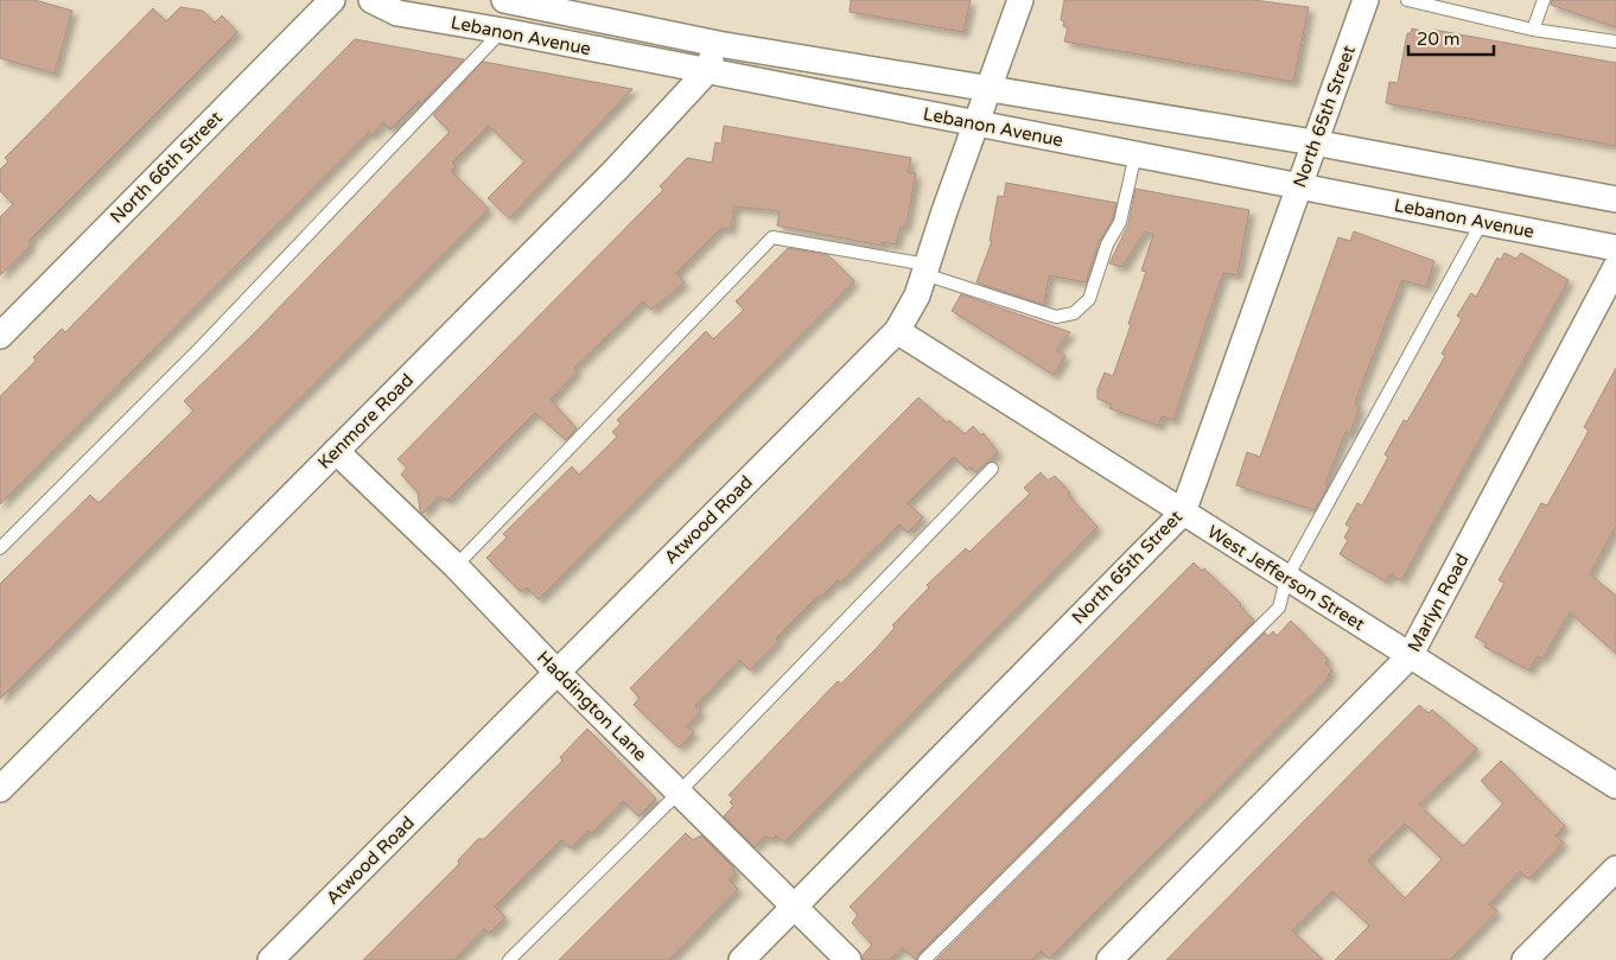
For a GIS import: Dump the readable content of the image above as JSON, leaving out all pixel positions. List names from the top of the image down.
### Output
{
  "streets": {
    "street": [
      "Lebanon Avenue",
      "North 65th Street",
      "North 66th Street",
      "Kenmore Road",
      "Atwood Road",
      "West Jefferson Street",
      "Marlyn Road",
      "Haddington Lane"
    ]
  },
  "crossings": [
    ["Lebanon Avenue", "North 65th Street"],
    ["Lebanon Avenue", "Kenmore Road"],
    ["Lebanon Avenue", "Atwood Road"],
    ["North 65th Street", "West Jefferson Street"],
    ["North 65th Street", "Haddington Lane"],
    ["Kenmore Road", "Haddington Lane"],
    ["Atwood Road", "West Jefferson Street"],
    ["Atwood Road", "Haddington Lane"],
    ["West Jefferson Street", "Marlyn Road"]
  ],
  "scale_bar": "20 m"
}
